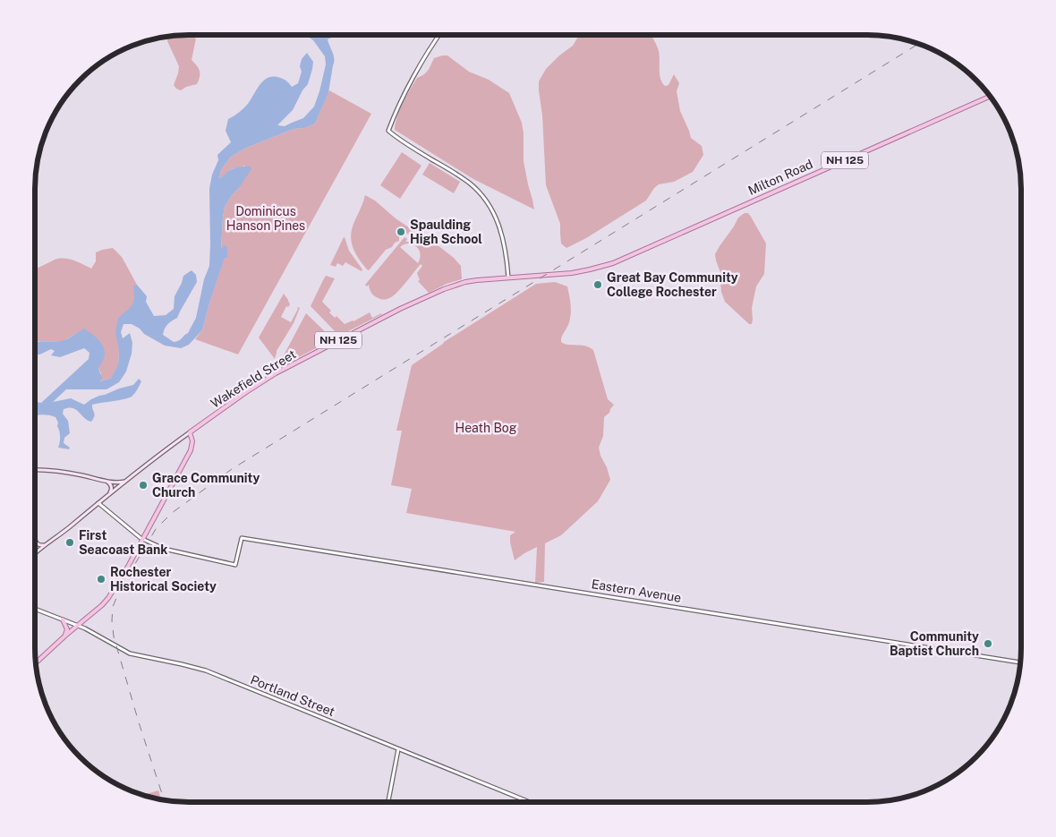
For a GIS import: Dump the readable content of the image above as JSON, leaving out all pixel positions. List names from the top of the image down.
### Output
{
  "streets": {
    "main road": ["NH 125", "Milton Road", "Wakefield Street"],
    "street": ["Eastern Avenue", "Portland Street"]
  },
  "crossings": [
    ["Milton Road", "Wakefield Street"]
  ],
  "parks": ["Dominicus Hanson Pines", "Heath Bog"],
  "places": [
    "Spaulding High School",
    "Great Bay Community College Rochester",
    "Grace Community Church",
    "First Seacoast Bank",
    "Rochester Historical Society",
    "Community Baptist Church"
  ]
}
